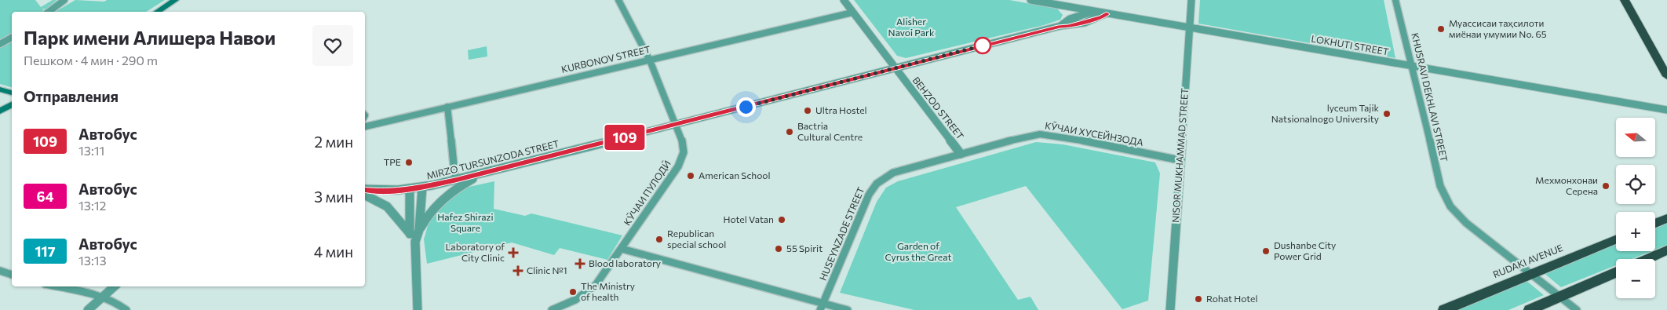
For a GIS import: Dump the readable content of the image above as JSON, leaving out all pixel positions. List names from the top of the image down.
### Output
{
  "streets": {
    "highway": ["RUDAKI AVENUE"],
    "street": [
      "LOKHUTI STREET",
      "KURBONOV STREET",
      "KHUSRAVI DEKHLAVI STREET",
      "BEHZOD STREET",
      "КӮЧАИ ХУСЕЙНЗОДА",
      "NISOR MUKHAMMAD STREET",
      "MIRZO TURSUNZODA STREET",
      "КӮЧАИ ПУЛОДӢ",
      "HUSEYNZADE STREET"
    ]
  },
  "crossings": [
    ["LOKHUTI STREET", "KHUSRAVI DEKHLAVI STREET"],
    ["LOKHUTI STREET", "NISOR MUKHAMMAD STREET"],
    ["LOKHUTI STREET", "MIRZO TURSUNZODA STREET"],
    ["KURBONOV STREET", "BEHZOD STREET"],
    ["KURBONOV STREET", "КӮЧАИ ПУЛОДӢ"],
    ["KHUSRAVI DEKHLAVI STREET", "RUDAKI AVENUE"],
    ["BEHZOD STREET", "КӮЧАИ ХУСЕЙНЗОДА"],
    ["BEHZOD STREET", "MIRZO TURSUNZODA STREET"],
    ["BEHZOD STREET", "HUSEYNZADE STREET"],
    ["КӮЧАИ ХУСЕЙНЗОДА", "NISOR MUKHAMMAD STREET"],
    ["КӮЧАИ ХУСЕЙНЗОДА", "HUSEYNZADE STREET"],
    ["MIRZO TURSUNZODA STREET", "КӮЧАИ ПУЛОДӢ"]
  ],
  "parks": ["Alisher Navoi Park", "Hafez Shirazi Square", "Garden of Cyrus the Great"],
  "places": {
    "other": [
      "Муассисаи таҳсилоти миёнаи умумии No. 65",
      "Ultra Hostel",
      "lyceum Tajik Natsionalnogo University",
      "Bactria Cultural Centre",
      "TPE",
      "American School",
      "Мехмонхонаи Серена",
      "Hotel Vatan",
      "Republican special school",
      "55 Spirit",
      "Dushanbe City Power Grid",
      "The Ministry of health",
      "Rohat Hotel"
    ],
    "health": ["Laboratory of City Clinic", "Blood laboratory", "Clinic №1"]
  },
  "lines": ["bus line 109"],
  "north": "left",
  "page": {
    "on_map": "109",
    "heading": [
      ["Парк имени Алишера Навои", "Пешком · 4 мин · 290 m"],
      "Отправления"
    ],
    "list": [
      {
        "mark": "109",
        "name": "Автобус",
        "note": "13:11",
        "value": "2 мин"
      },
      {
        "mark": "64",
        "name": "Автобус",
        "note": "13:12",
        "value": "3 мин"
      },
      {
        "mark": "117",
        "name": "Автобус",
        "note": "13:13",
        "value": "4 мин"
      }
    ],
    "map_buttons": ["+", "−"]
  }
}
